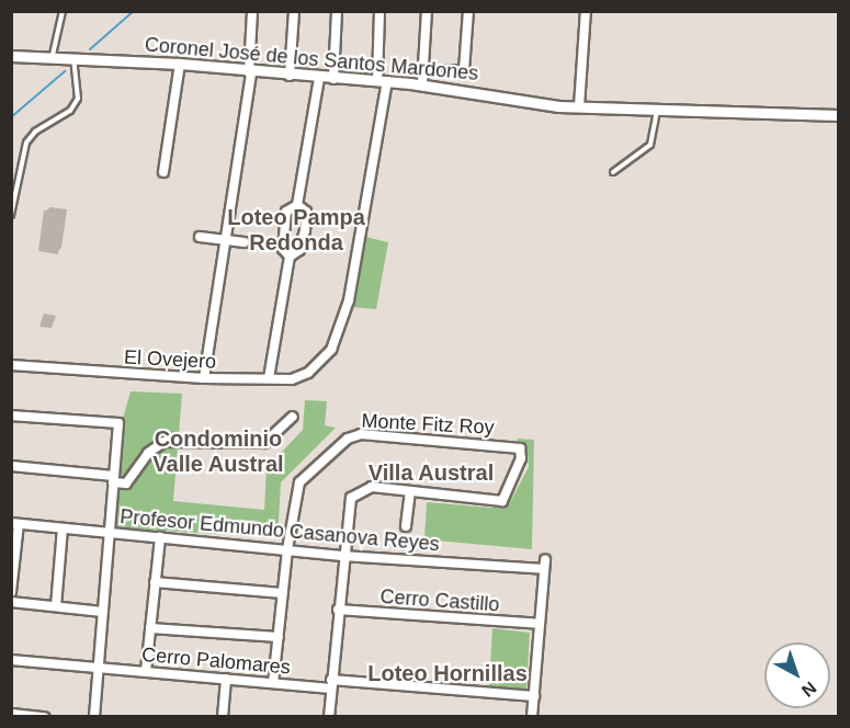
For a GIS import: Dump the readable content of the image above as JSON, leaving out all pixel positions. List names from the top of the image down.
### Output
{
  "streets": {
    "street": [
      "Coronel José de los Santos Mardones",
      "El Ovejero",
      "Monte Fitz Roy",
      "Profesor Edmundo Casanova Reyes",
      "Cerro Castillo",
      "Cerro Palomares"
    ]
  },
  "crossings": [
    ["Coronel José de los Santos Mardones", "El Ovejero"],
    ["Monte Fitz Roy", "Profesor Edmundo Casanova Reyes"],
    ["Monte Fitz Roy", "Cerro Palomares"]
  ],
  "districts": [
    "Loteo Pampa Redonda",
    "Condominio Valle Austral",
    "Villa Austral",
    "Loteo Hornillas"
  ],
  "north": "bottom right"
}
